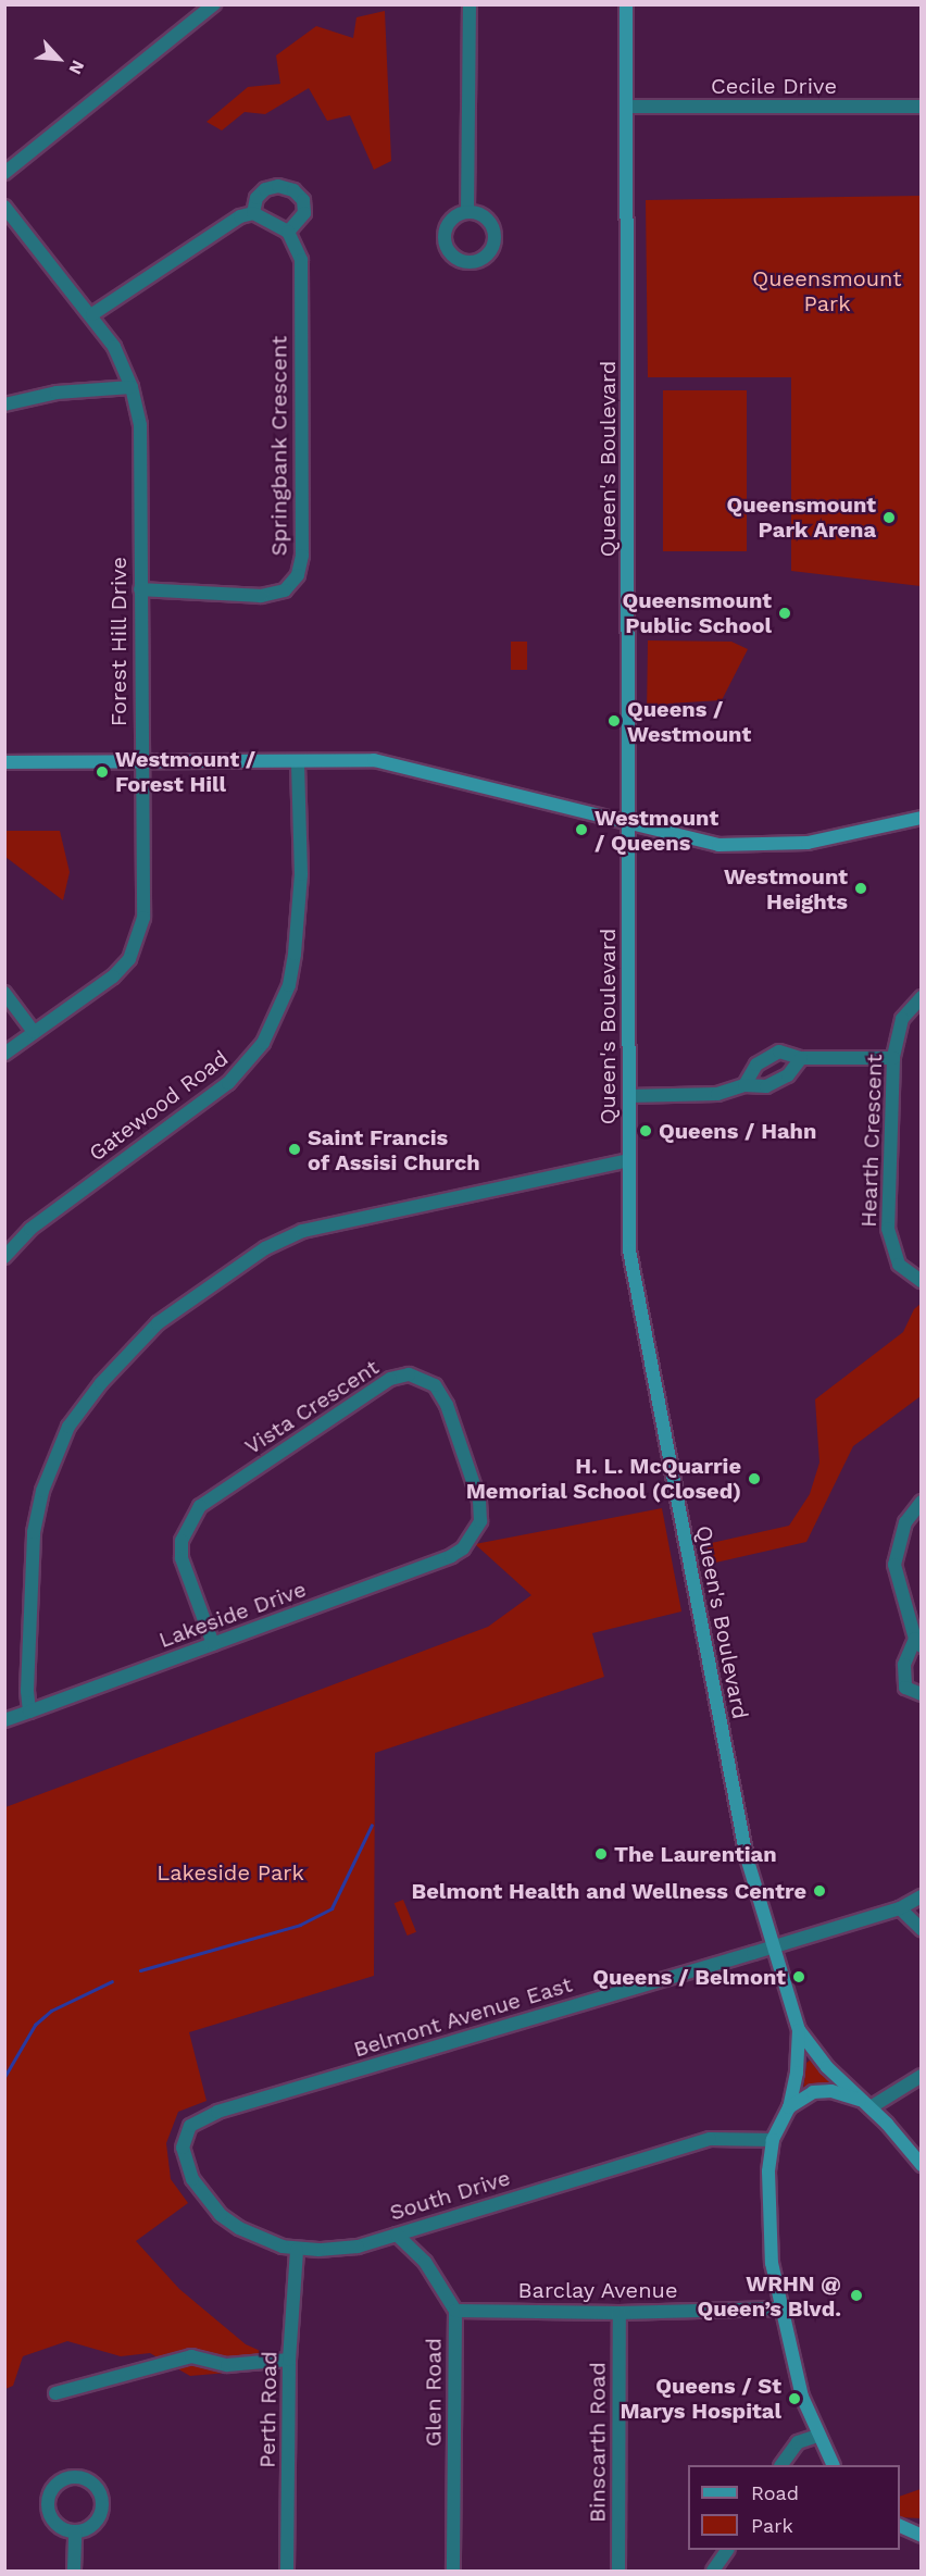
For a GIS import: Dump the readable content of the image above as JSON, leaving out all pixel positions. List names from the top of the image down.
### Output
{
  "streets": {
    "street": [
      "Cecile Drive",
      "Springbank Crescent",
      "Queen's Boulevard",
      "Forest Hill Drive",
      "Gatewood Road",
      "Hearth Crescent",
      "Vista Crescent",
      "Lakeside Drive",
      "Belmont Avenue East",
      "South Drive",
      "Barclay Avenue",
      "Glen Road",
      "Perth Road",
      "Binscarth Road"
    ]
  },
  "crossings": [
    ["Cecile Drive", "Queen's Boulevard"],
    ["Springbank Crescent", "Forest Hill Drive"],
    ["Queen's Boulevard", "Belmont Avenue East"],
    ["Queen's Boulevard", "South Drive"],
    ["Queen's Boulevard", "Barclay Avenue"],
    ["Vista Crescent", "Lakeside Drive"],
    ["Belmont Avenue East", "South Drive"],
    ["South Drive", "Glen Road"],
    ["South Drive", "Perth Road"],
    ["Barclay Avenue", "Glen Road"],
    ["Barclay Avenue", "Binscarth Road"]
  ],
  "parks": ["Queensmount Park", "Lakeside Park"],
  "places": [
    "Queensmount Park Arena",
    "Queensmount Public School",
    "Queens / Westmount",
    "Westmount / Forest Hill",
    "Westmount / Queens",
    "Westmount Heights",
    "Queens / Hahn",
    "Saint Francis of Assisi Church",
    "H. L. McQuarrie Memorial School (Closed)",
    "The Laurentian",
    "Belmont Health and Wellness Centre",
    "Queens / Belmont",
    "WRHN @ Queen’s Blvd.",
    "Queens / St Marys Hospital"
  ],
  "legend": ["Road", "Park"],
  "north": "bottom right"
}
